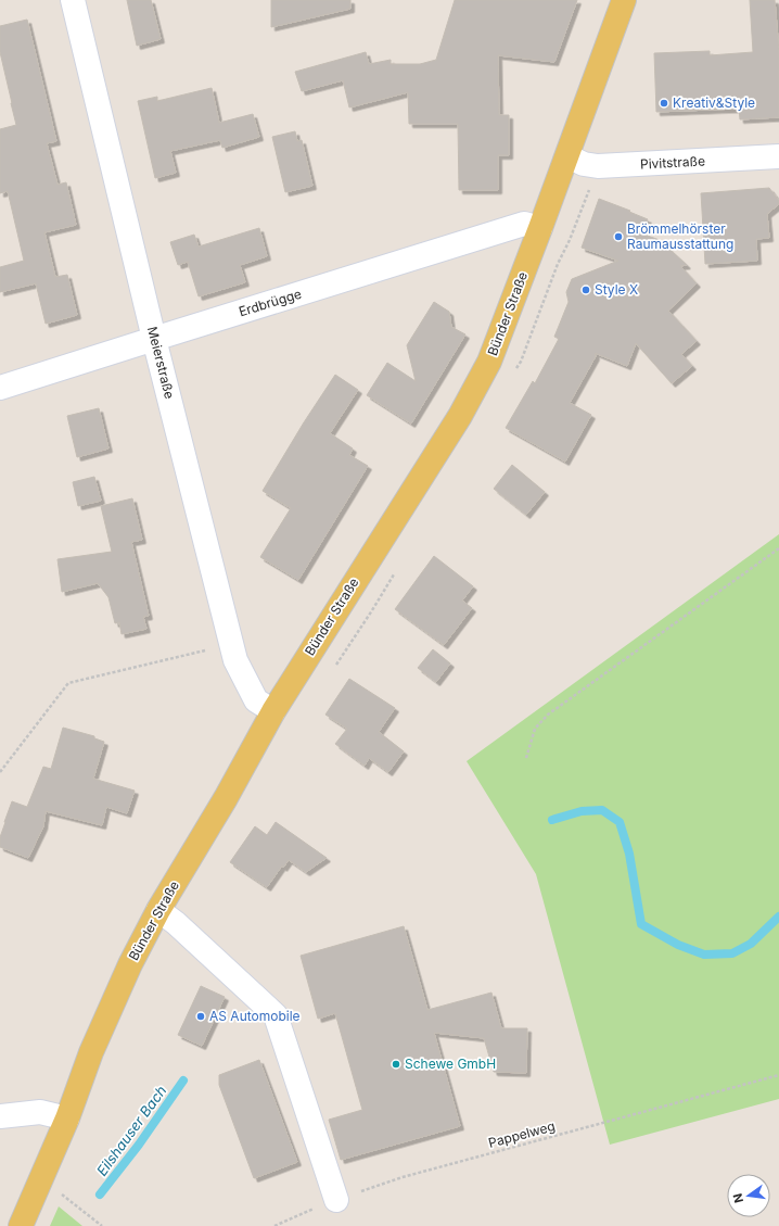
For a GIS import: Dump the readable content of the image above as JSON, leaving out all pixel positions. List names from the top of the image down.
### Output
{
  "streets": {
    "main road": ["Bünder Straße"],
    "street": ["Pivitstraße", "Erdbrügge", "Meierstraße"],
    "path": ["Pappelweg"]
  },
  "crossings": [
    ["Pivitstraße", "Bünder Straße"],
    ["Erdbrügge", "Bünder Straße"],
    ["Erdbrügge", "Meierstraße"],
    ["Bünder Straße", "Meierstraße"]
  ],
  "water": ["Eilshauser Bach"],
  "places": [
    "Kreativ&Style",
    "Brömmelhörster Raumausstattung",
    "Style X",
    "AS Automobile",
    "Schewe GmbH"
  ],
  "north": "left"
}
